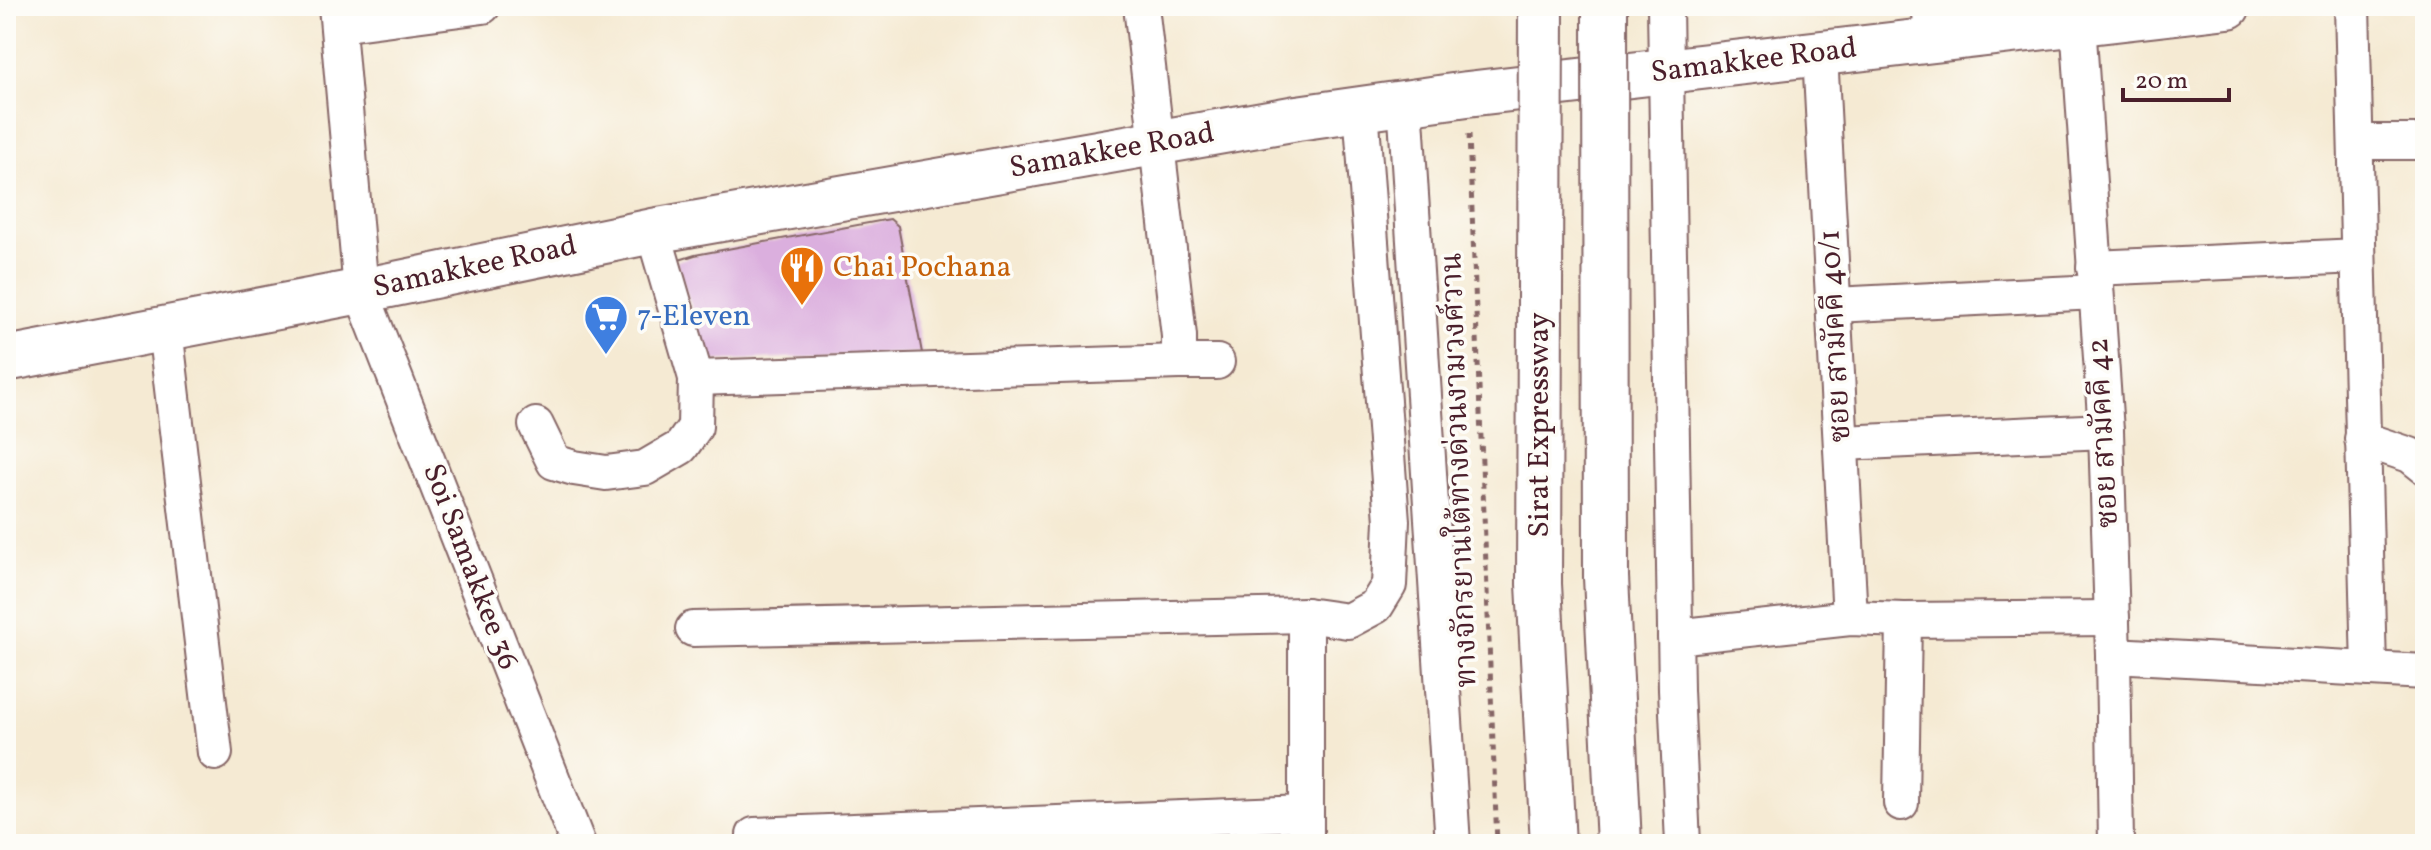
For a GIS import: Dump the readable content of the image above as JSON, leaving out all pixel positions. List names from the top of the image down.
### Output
{
  "streets": {
    "main road": ["Samakkee Road", "Sirat Expressway"],
    "street": ["ซอย สามัคคี 40/1", "ซอย สามัคคี 42", "Soi Samakkee 36"],
    "path": ["ทางจักรยานใต้ทางด่วนงามวงศ์วาน"]
  },
  "crossings": [
    ["Samakkee Road", "ซอย สามัคคี 40/1"],
    ["Samakkee Road", "ซอย สามัคคี 42"],
    ["Samakkee Road", "ทางจักรยานใต้ทางด่วนงามวงศ์วาน"],
    ["Samakkee Road", "Soi Samakkee 36"]
  ],
  "places": {
    "restaurant": ["Chai Pochana"],
    "supermarket": ["7-Eleven"]
  },
  "scale_bar": "20 m"
}
